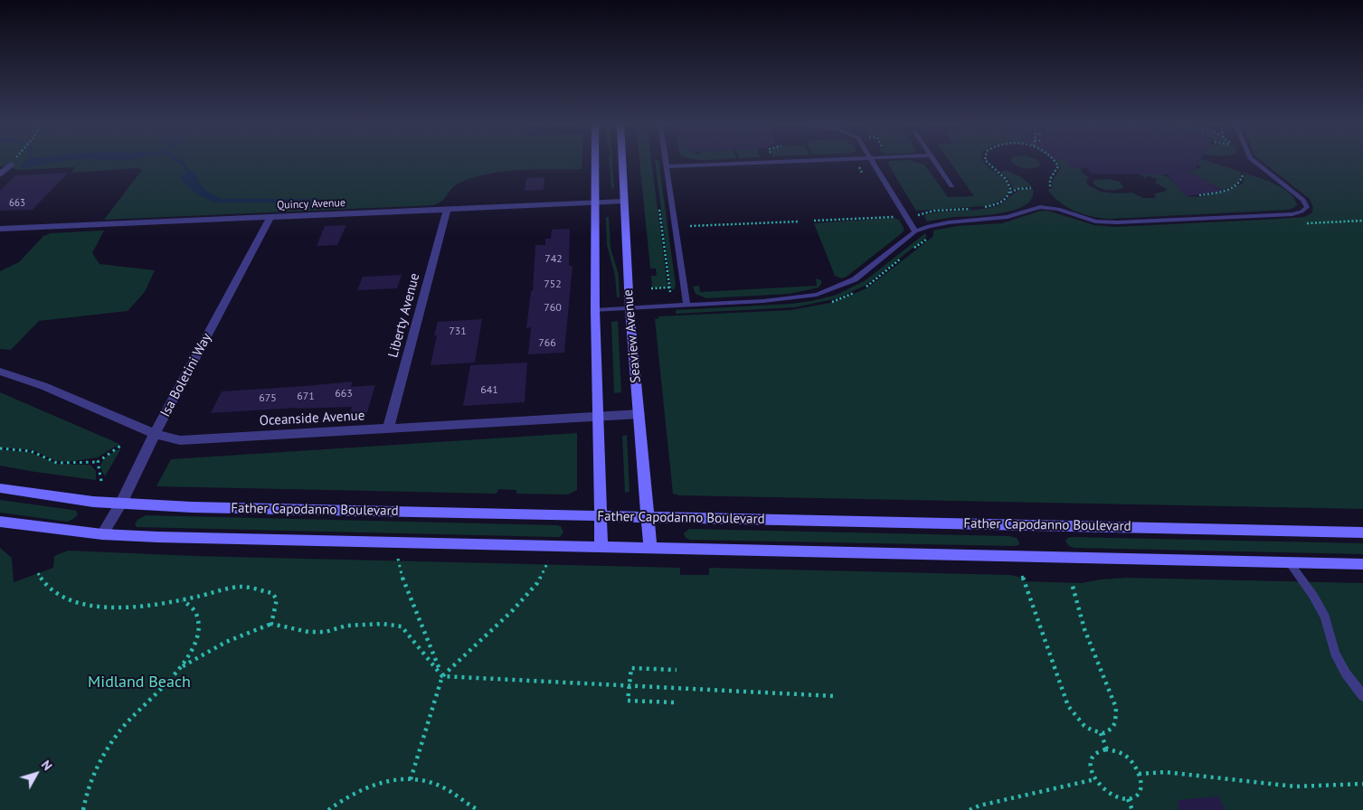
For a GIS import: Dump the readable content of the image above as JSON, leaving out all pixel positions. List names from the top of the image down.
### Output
{
  "streets": {
    "main road": ["Seaview Avenue", "Father Capodanno Boulevard"],
    "street": [
      "Quincy Avenue",
      "Liberty Avenue",
      "Isa Boletini Way",
      "Oceanside Avenue"
    ]
  },
  "crossings": [
    ["Quincy Avenue", "Liberty Avenue"],
    ["Quincy Avenue", "Seaview Avenue"],
    ["Quincy Avenue", "Isa Boletini Way"],
    ["Liberty Avenue", "Oceanside Avenue"],
    ["Seaview Avenue", "Oceanside Avenue"],
    ["Seaview Avenue", "Father Capodanno Boulevard"],
    ["Isa Boletini Way", "Oceanside Avenue"],
    ["Isa Boletini Way", "Father Capodanno Boulevard"]
  ],
  "parks": ["Midland Beach"],
  "house_numbers": [
    "663",
    "742",
    "752",
    "760",
    "731",
    "766",
    "641",
    "663",
    "671",
    "675"
  ],
  "north": "top right"
}
